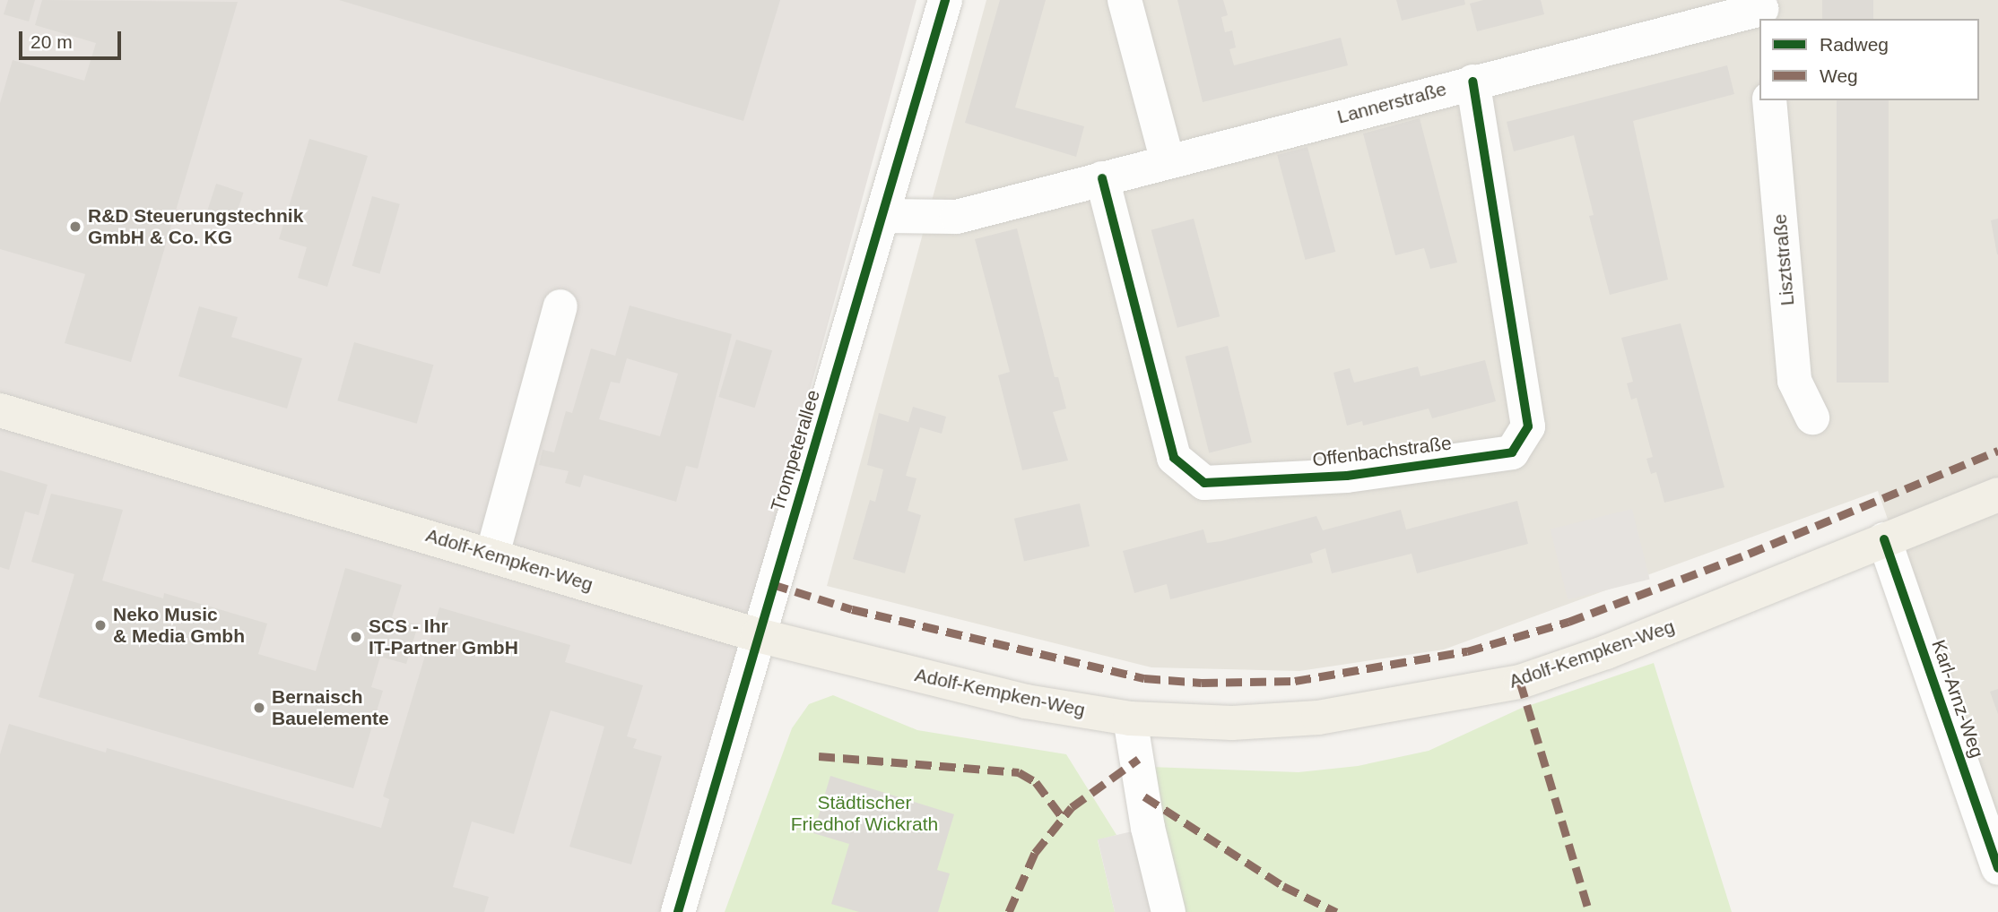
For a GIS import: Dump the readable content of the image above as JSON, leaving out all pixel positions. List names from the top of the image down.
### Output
{
  "streets": {
    "main road": ["Adolf-Kempken-Weg"],
    "street": [
      "Lannerstraße",
      "Lisztstraße",
      "Trompeterallee",
      "Offenbachstraße",
      "Karl-Arnz-Weg"
    ]
  },
  "crossings": [
    ["Lannerstraße", "Trompeterallee"],
    ["Lannerstraße", "Offenbachstraße"],
    ["Trompeterallee", "Adolf-Kempken-Weg"],
    ["Adolf-Kempken-Weg", "Karl-Arnz-Weg"]
  ],
  "parks": ["Städtischer Friedhof Wickrath"],
  "places": [
    "R&D Steuerungstechnik GmbH & Co. KG",
    "Neko Music & Media Gmbh",
    "SCS - Ihr IT-Partner GmbH",
    "Bernaisch Bauelemente"
  ],
  "legend": ["Radweg", "Weg"],
  "scale_bar": "20 m"
}
